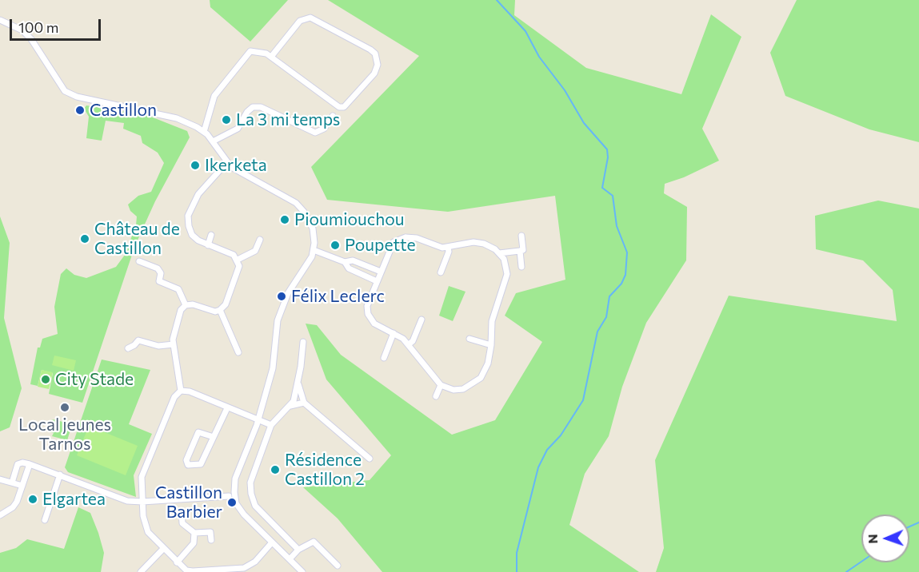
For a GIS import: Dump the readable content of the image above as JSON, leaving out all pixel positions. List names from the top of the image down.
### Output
{
  "places": [
    "Castillon",
    "La 3 mi temps",
    "Ikerketa",
    "Pioumiouchou",
    "Château de Castillon",
    "Poupette",
    "Félix Leclerc",
    "City Stade",
    "Local jeunes Tarnos",
    "Résidence Castillon 2",
    "Elgartea",
    "Castillon Barbier"
  ],
  "scale_bar": "100 m",
  "north": "left"
}
